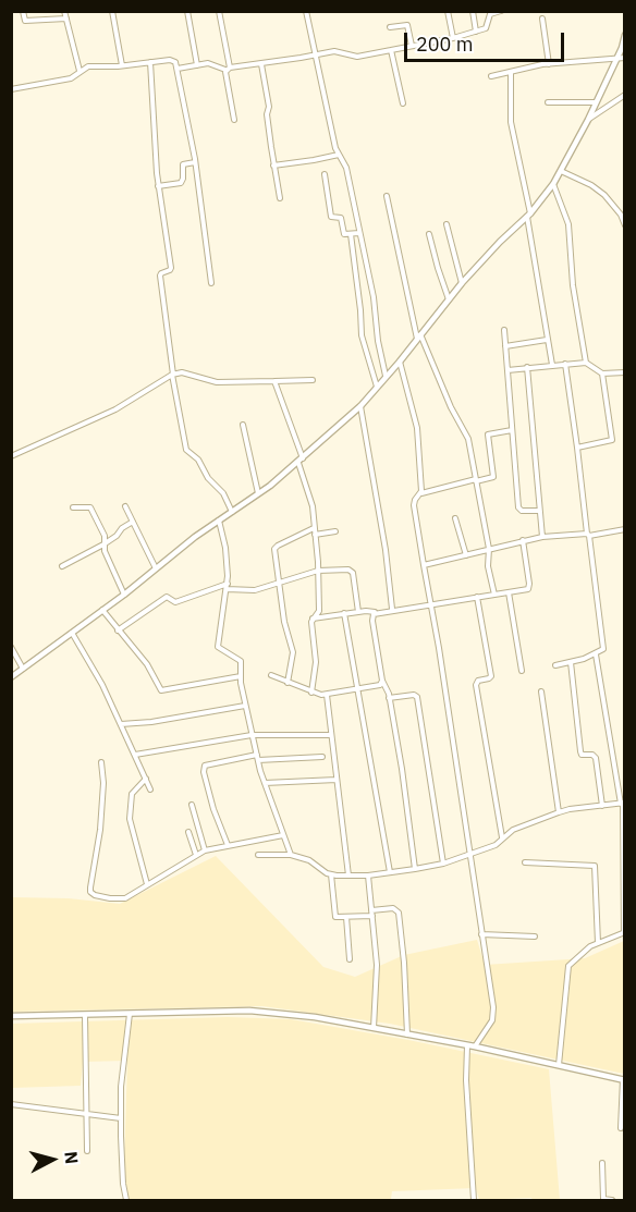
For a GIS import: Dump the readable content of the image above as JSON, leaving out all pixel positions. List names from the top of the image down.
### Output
{
  "scale_bar": "200 m",
  "north": "right"
}
